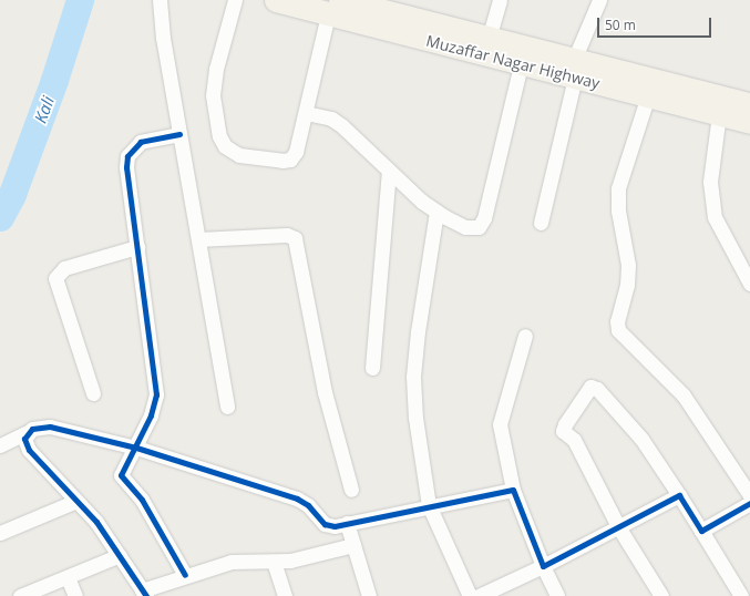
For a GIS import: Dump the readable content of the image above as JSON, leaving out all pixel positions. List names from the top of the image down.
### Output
{
  "streets": {
    "main road": ["Muzaffar Nagar Highway"]
  },
  "water": ["Kali"],
  "scale_bar": "50 m"
}
